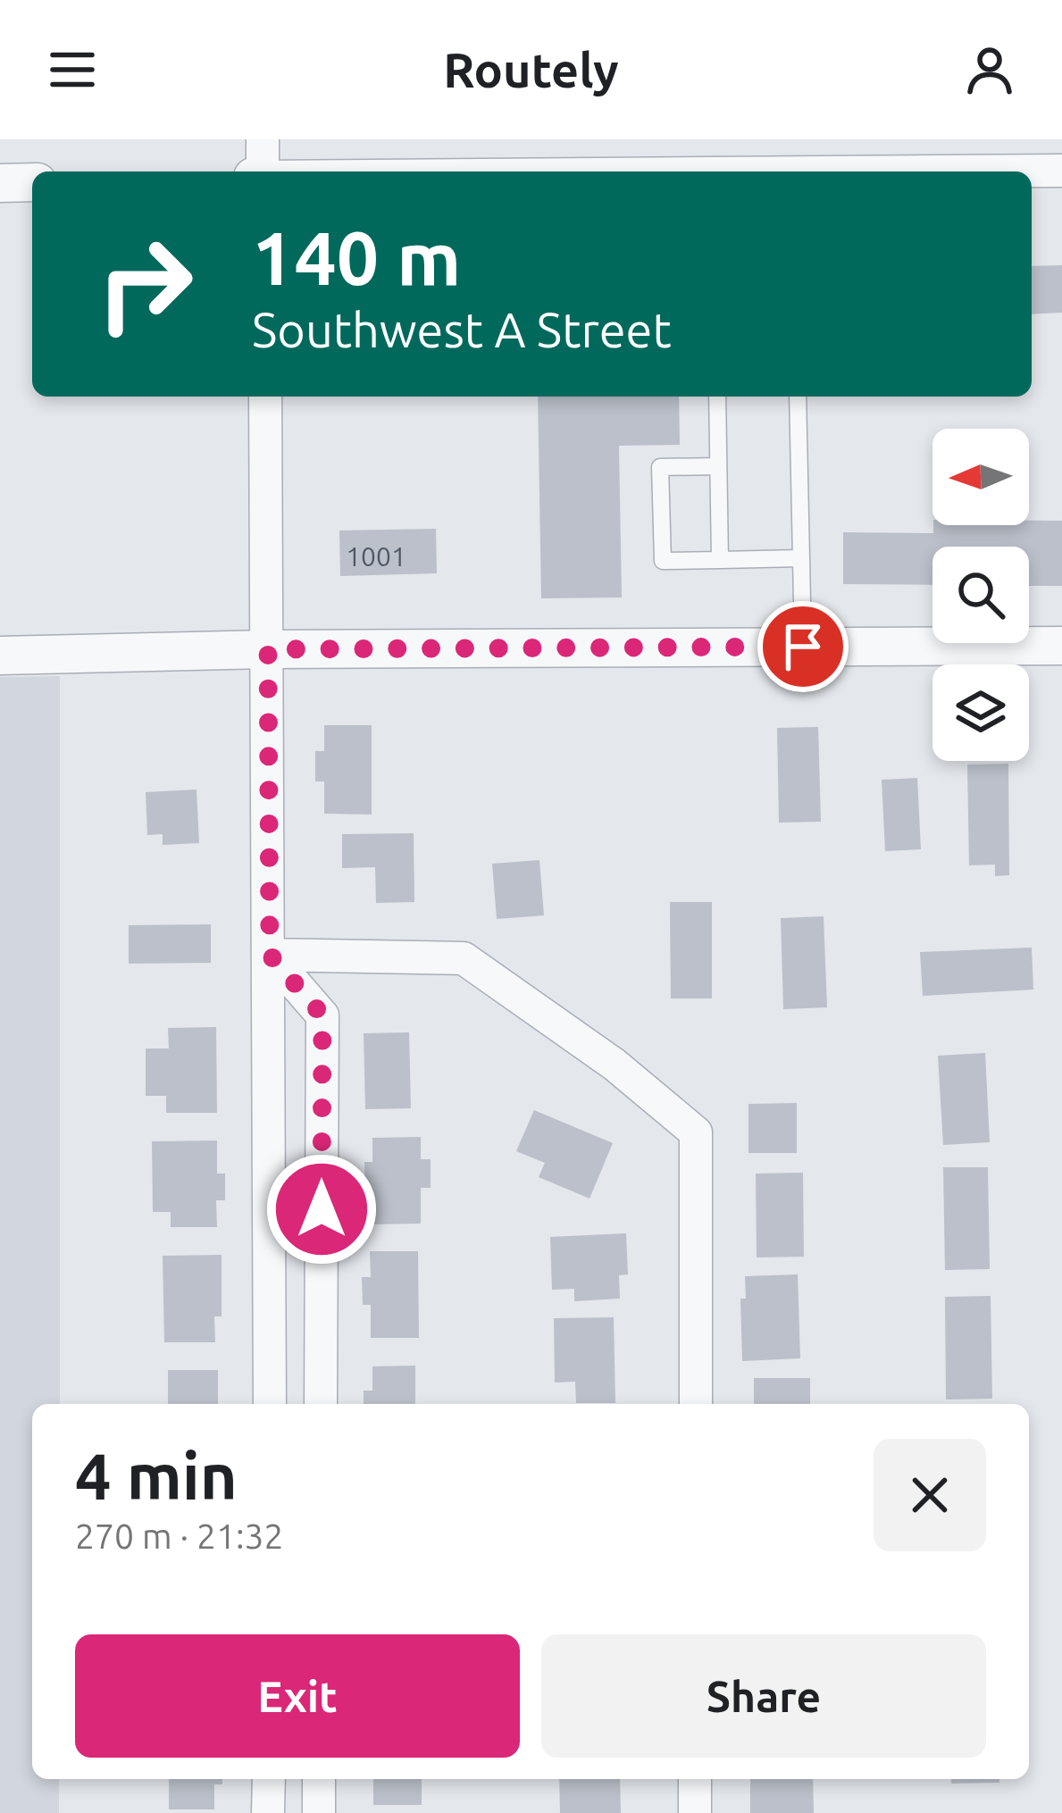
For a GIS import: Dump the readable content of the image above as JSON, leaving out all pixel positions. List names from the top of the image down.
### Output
{
  "house_numbers": ["1001"],
  "north": "left",
  "page": {
    "header": "Routely",
    "turn": ["140 m", "Southwest A Street"],
    "heading": ["4 min", "270 m · 21:32"],
    "buttons": ["Exit", "Share"]
  }
}
